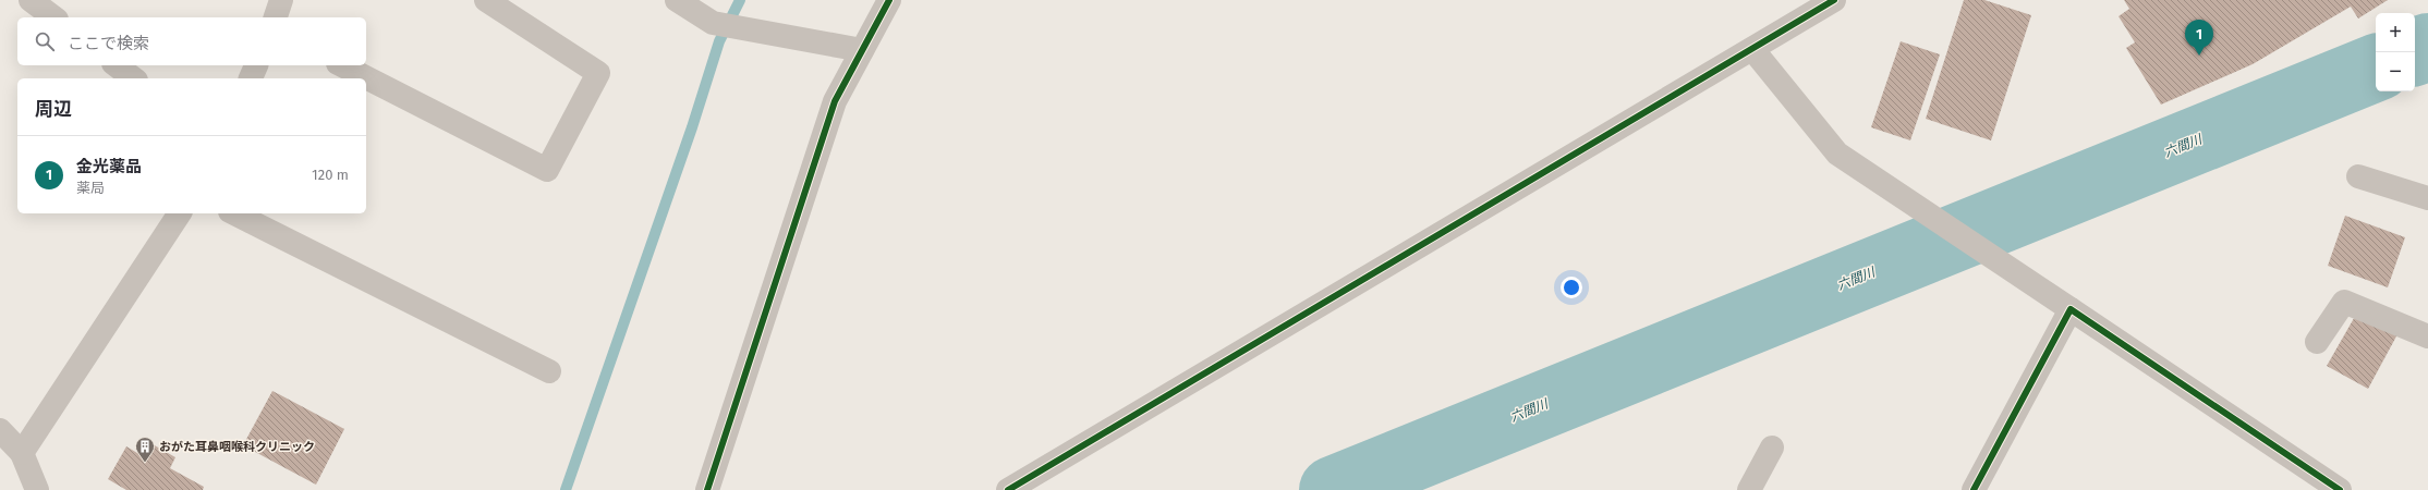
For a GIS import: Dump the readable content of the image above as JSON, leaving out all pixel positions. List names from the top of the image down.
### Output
{
  "water": ["六間川"],
  "places": {
    "building": ["おがた耳鼻咽喉科クリニック"]
  },
  "page": {
    "map_buttons": ["+", "−"],
    "search": "ここで検索",
    "pins": "1",
    "heading": "周辺",
    "list": [
      {
        "mark": "1",
        "name": "金光薬品",
        "note": "薬局",
        "value": "120 m"
      }
    ]
  }
}
